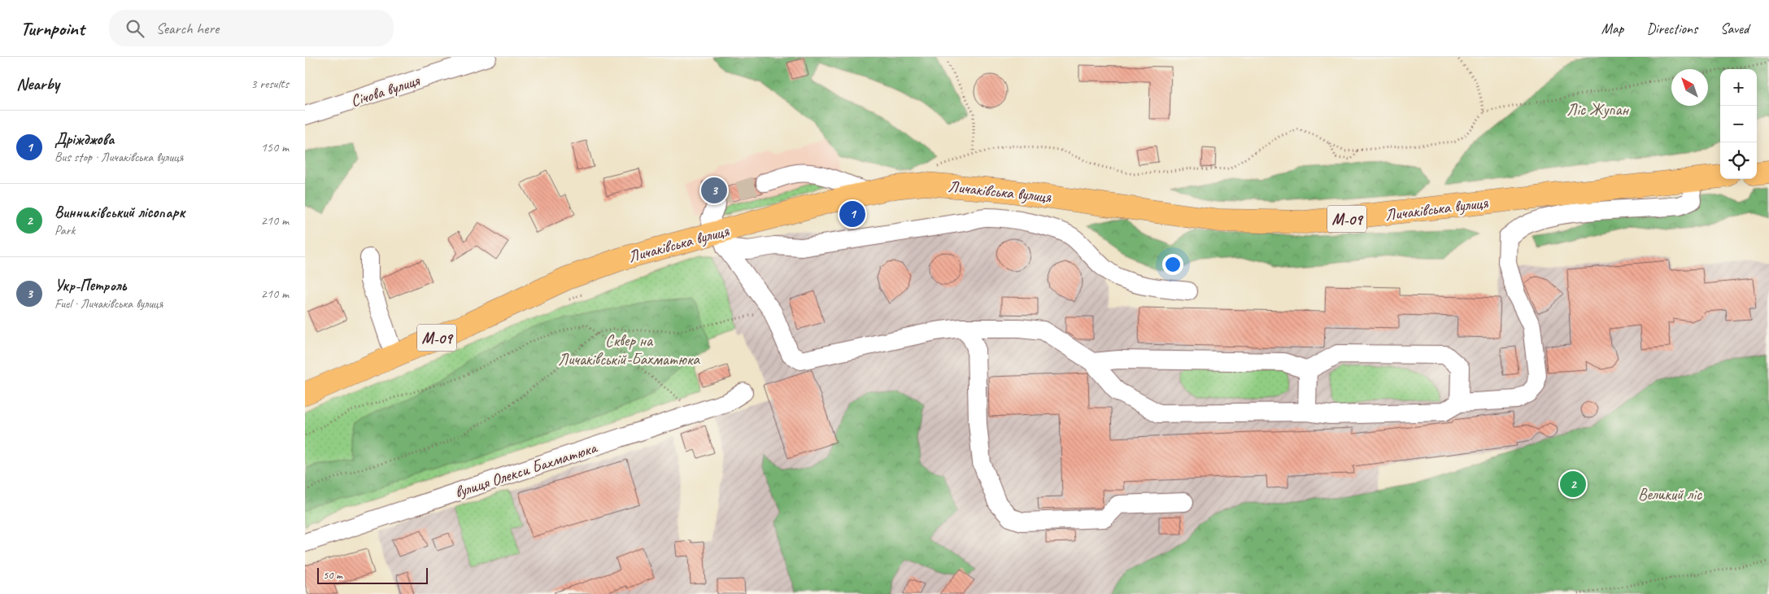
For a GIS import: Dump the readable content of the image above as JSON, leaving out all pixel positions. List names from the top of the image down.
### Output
{
  "streets": {
    "main road": ["Личаківська вулиця", "М-09"],
    "street": ["Січова вулиця", "вулиця Олекси Бахматюка"]
  },
  "parks": ["Ліс Жупан", "Сквер на Личаківській-Бахматюка", "Великий ліс"],
  "scale_bar": "50 m",
  "north": "top left",
  "page": {
    "header": "Turnpoint",
    "search": "Search here",
    "nav": ["Map", "Directions", "Saved"],
    "heading": ["Nearby", "3 results"],
    "map_buttons": ["+", "−"],
    "list": [
      {
        "mark": "1",
        "name": "Дріжджова",
        "note": "Bus stop · Личаківська вулиця",
        "value": "150 m"
      },
      {
        "mark": "2",
        "name": "Винниківський лісопарк",
        "note": "Park",
        "value": "210 m"
      },
      {
        "mark": "3",
        "name": "Укр-Петроль",
        "note": "Fuel · Личаківська вулиця",
        "value": "210 m"
      }
    ],
    "pins": ["3", "1", "2"],
    "scale": "50 m"
  }
}
